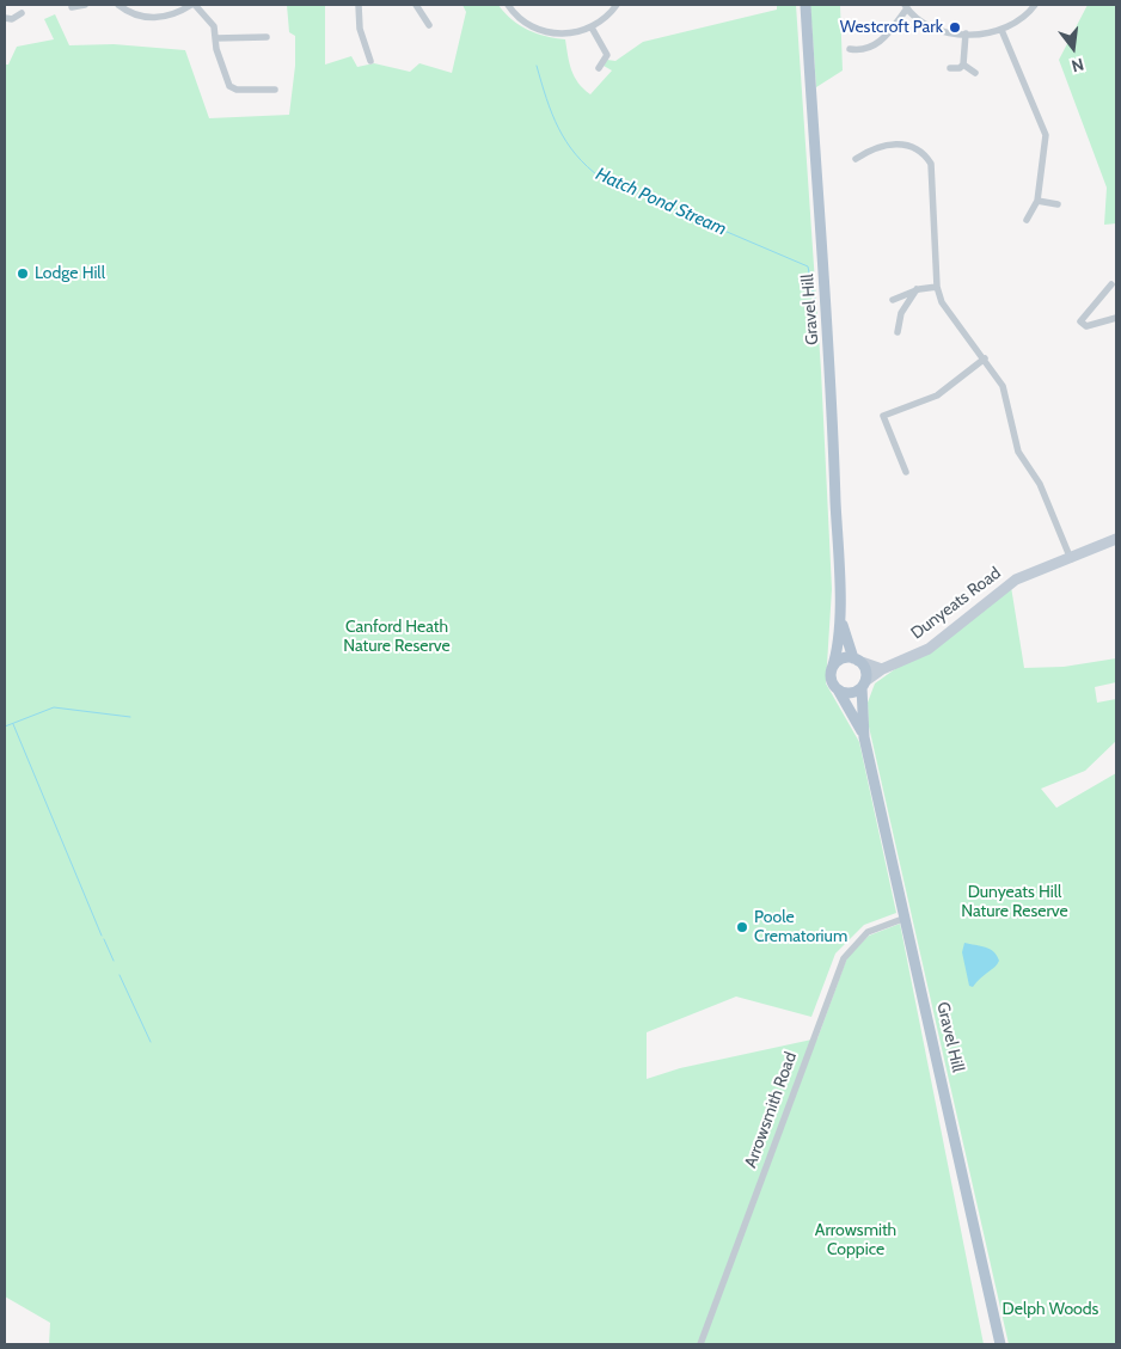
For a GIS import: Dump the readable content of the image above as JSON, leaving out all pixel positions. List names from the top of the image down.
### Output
{
  "streets": {
    "main road": ["Gravel Hill"],
    "street": ["Dunyeats Road", "Arrowsmith Road"]
  },
  "crossings": [
    ["Gravel Hill", "Dunyeats Road"],
    ["Gravel Hill", "Arrowsmith Road"]
  ],
  "water": ["Hatch Pond Stream"],
  "parks": [
    "Canford Heath Nature Reserve",
    "Dunyeats Hill Nature Reserve",
    "Arrowsmith Coppice",
    "Delph Woods"
  ],
  "places": ["Westcroft Park", "Lodge Hill", "Poole Crematorium"],
  "north": "bottom"
}
